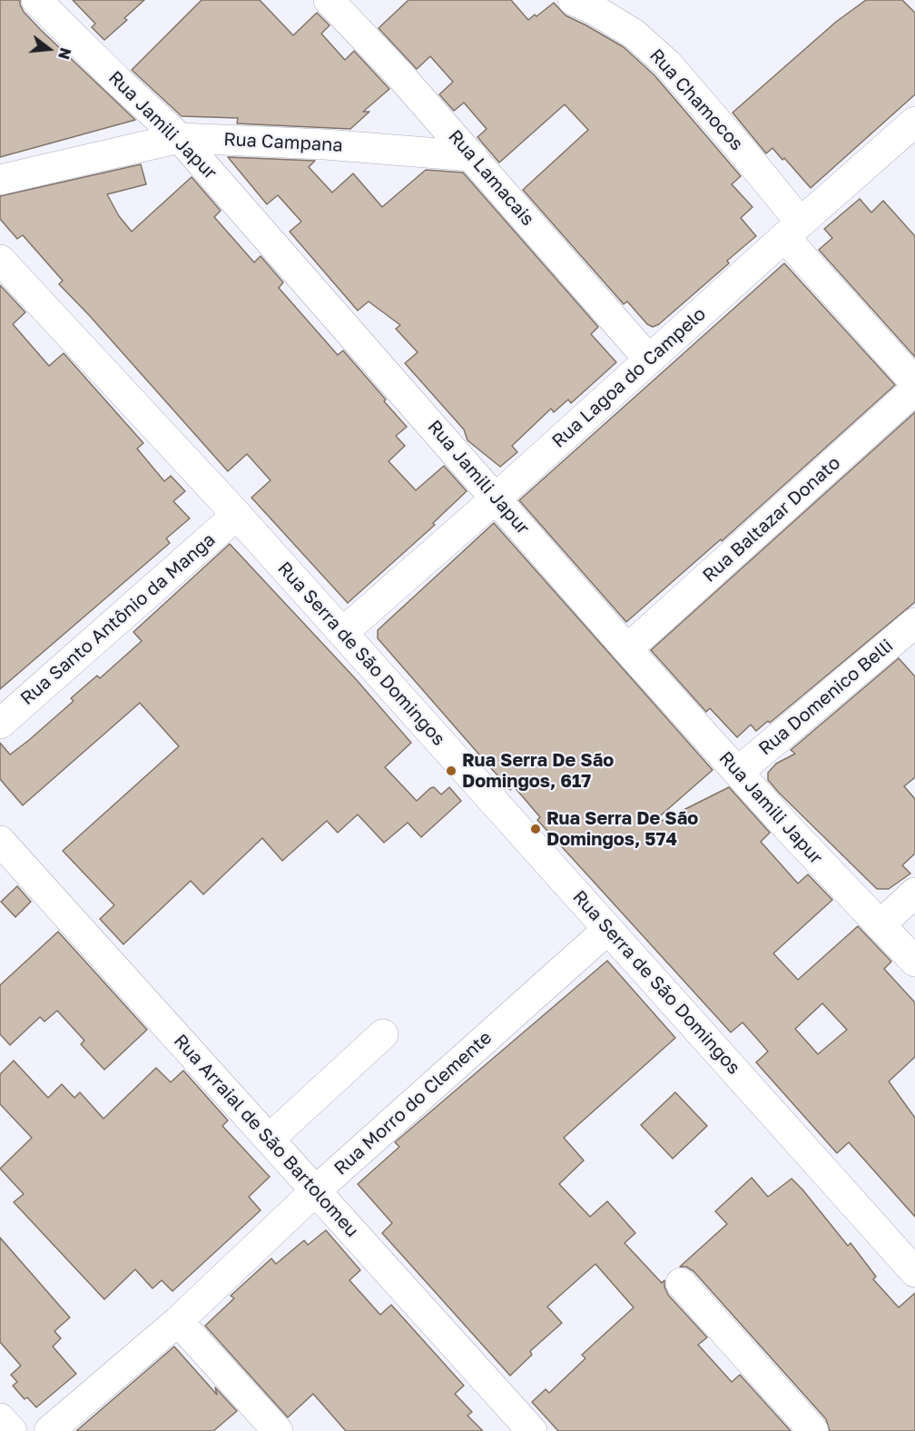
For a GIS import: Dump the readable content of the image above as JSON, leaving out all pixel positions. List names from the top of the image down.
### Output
{
  "streets": {
    "street": [
      "Rua Chamocos",
      "Rua Jamili Japur",
      "Rua Campana",
      "Rua Lamacais",
      "Rua Lagoa do Campelo",
      "Rua Baltazar Donato",
      "Rua Santo Antônio da Manga",
      "Rua Serra de São Domingos",
      "Rua Domenico Belli",
      "Rua Morro do Clemente",
      "Rua Arraial de São Bartolomeu"
    ]
  },
  "crossings": [
    ["Rua Chamocos", "Rua Lagoa do Campelo"],
    ["Rua Jamili Japur", "Rua Campana"],
    ["Rua Jamili Japur", "Rua Lagoa do Campelo"],
    ["Rua Jamili Japur", "Rua Baltazar Donato"],
    ["Rua Jamili Japur", "Rua Domenico Belli"],
    ["Rua Campana", "Rua Lamacais"],
    ["Rua Lamacais", "Rua Lagoa do Campelo"],
    ["Rua Lagoa do Campelo", "Rua Serra de São Domingos"],
    ["Rua Santo Antônio da Manga", "Rua Serra de São Domingos"],
    ["Rua Serra de São Domingos", "Rua Morro do Clemente"],
    ["Rua Morro do Clemente", "Rua Arraial de São Bartolomeu"]
  ],
  "places": ["Rua Serra De São Domingos, 617", "Rua Serra De São Domingos, 574"],
  "north": "right"
}
